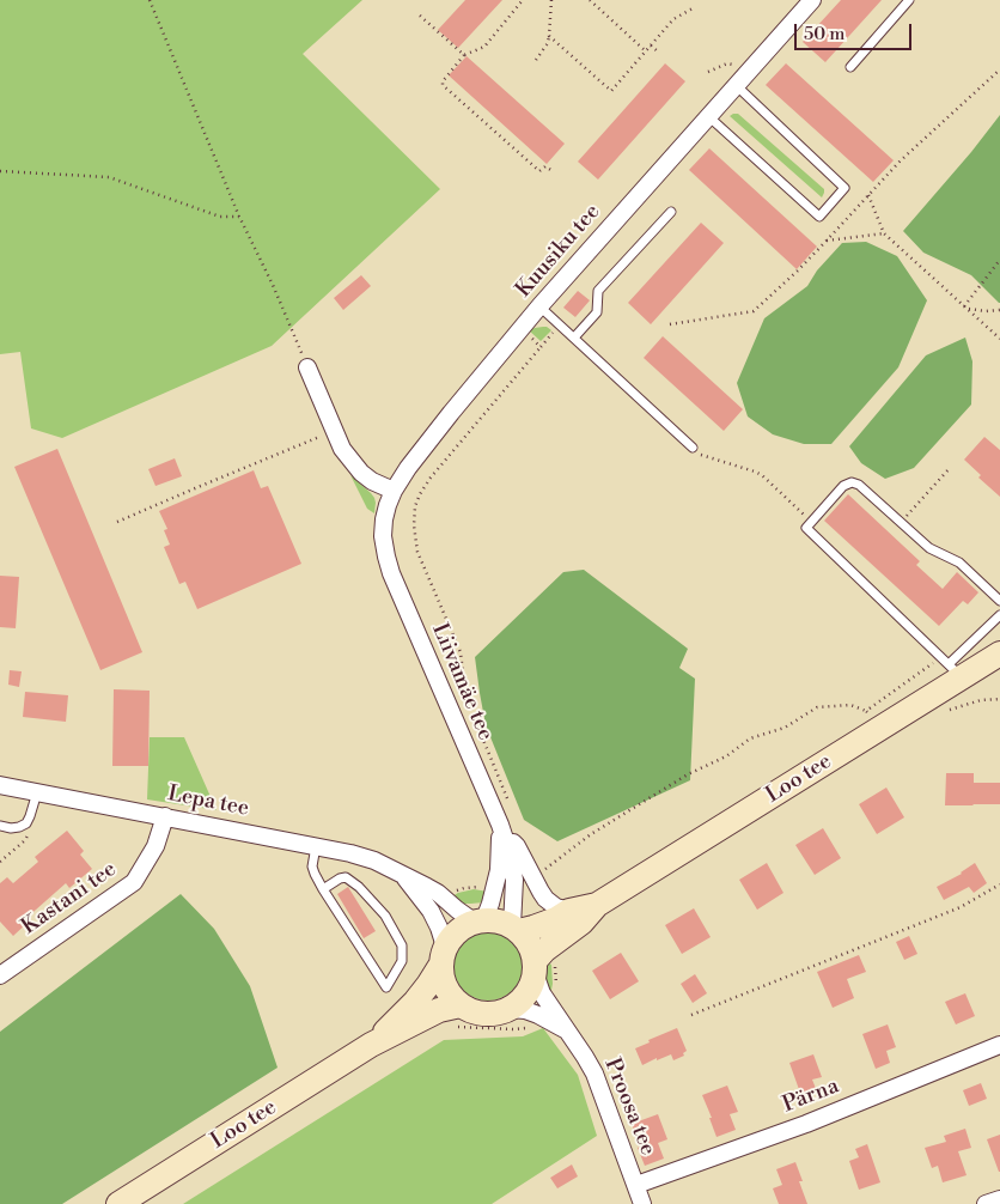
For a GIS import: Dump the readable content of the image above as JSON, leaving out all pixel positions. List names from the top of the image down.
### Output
{
  "streets": {
    "street": [
      "Kuusiku tee",
      "Liivamäe tee",
      "Loo tee",
      "Lepa tee",
      "Kastani tee",
      "Pärna",
      "Proosa tee"
    ]
  },
  "crossings": [
    ["Kuusiku tee", "Liivamäe tee"],
    ["Liivamäe tee", "Loo tee"],
    ["Liivamäe tee", "Lepa tee"],
    ["Liivamäe tee", "Proosa tee"],
    ["Loo tee", "Lepa tee"],
    ["Loo tee", "Proosa tee"],
    ["Lepa tee", "Kastani tee"],
    ["Lepa tee", "Proosa tee"],
    ["Pärna", "Proosa tee"]
  ],
  "scale_bar": "50 m"
}
